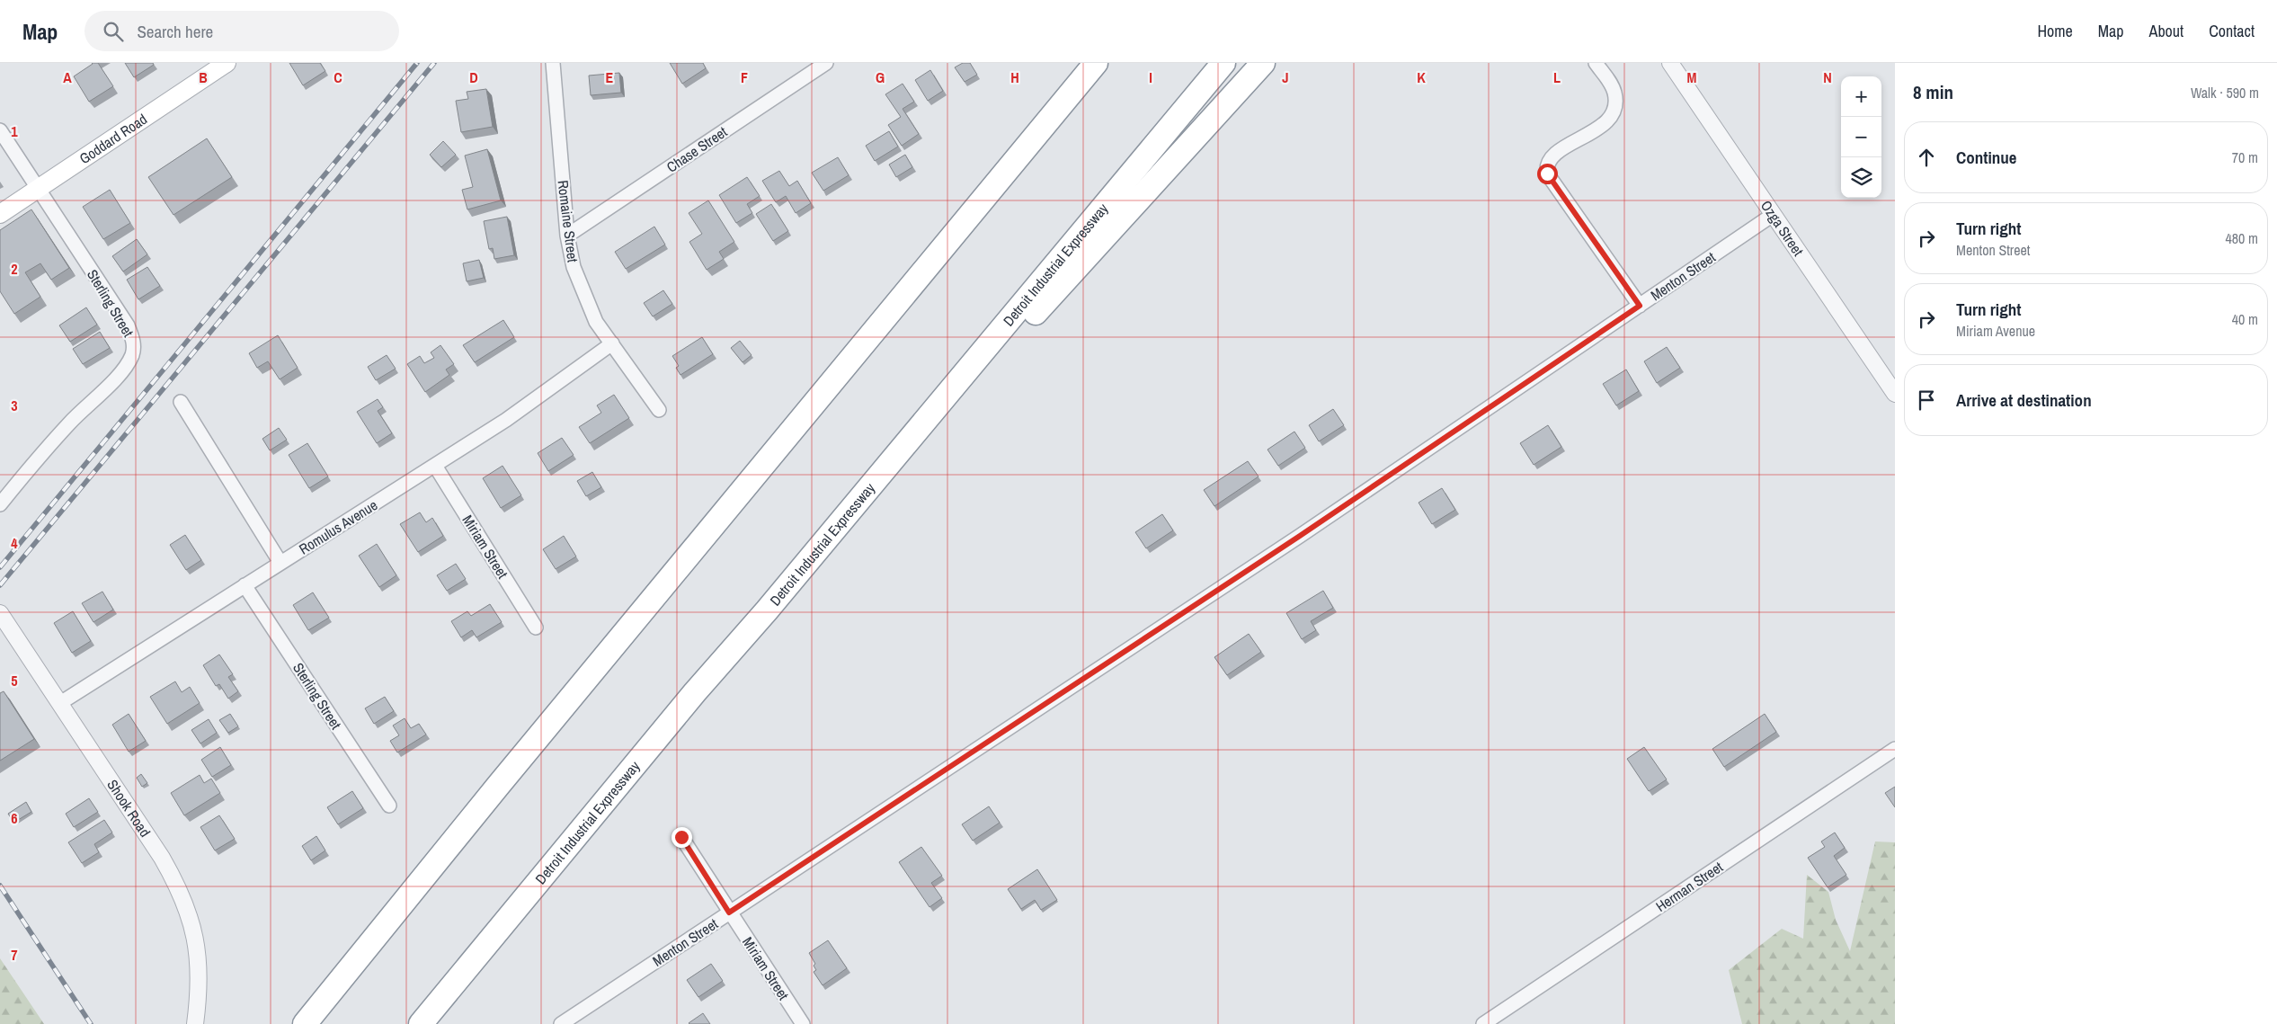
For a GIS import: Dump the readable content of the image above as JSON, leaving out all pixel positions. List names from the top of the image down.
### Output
{
  "streets": {
    "highway": ["Detroit Industrial Expressway"],
    "main road": ["Goddard Road"],
    "street": [
      "Chase Street",
      "Romaine Street",
      "Ozga Street",
      "Menton Street",
      "Sterling Street",
      "Romulus Avenue",
      "Miriam Street",
      "Shook Road",
      "Herman Street"
    ]
  },
  "crossings": [
    ["Goddard Road", "Sterling Street"],
    ["Chase Street", "Romaine Street"],
    ["Romaine Street", "Romulus Avenue"],
    ["Ozga Street", "Menton Street"],
    ["Menton Street", "Miriam Street"],
    ["Sterling Street", "Romulus Avenue"],
    ["Romulus Avenue", "Miriam Street"],
    ["Romulus Avenue", "Shook Road"]
  ],
  "page": {
    "header": "Map",
    "search": "Search here",
    "nav": [
      "Home",
      "Map",
      "About",
      "Contact"
    ],
    "heading": ["8 min", "Walk · 590 m"],
    "map_buttons": ["+", "−"],
    "list": [
      ["Continue", "70 m"],
      ["Turn right", "Menton Street", "480 m"],
      ["Turn right", "Miriam Avenue", "40 m"],
      "Arrive at destination"
    ]
  },
  "grid": {
    "columns": [
      "A",
      "B",
      "C",
      "D",
      "E",
      "F",
      "G",
      "H",
      "I",
      "J",
      "K",
      "L",
      "M",
      "N"
    ],
    "rows": [
      "1",
      "2",
      "3",
      "4",
      "5",
      "6",
      "7"
    ]
  }
}
